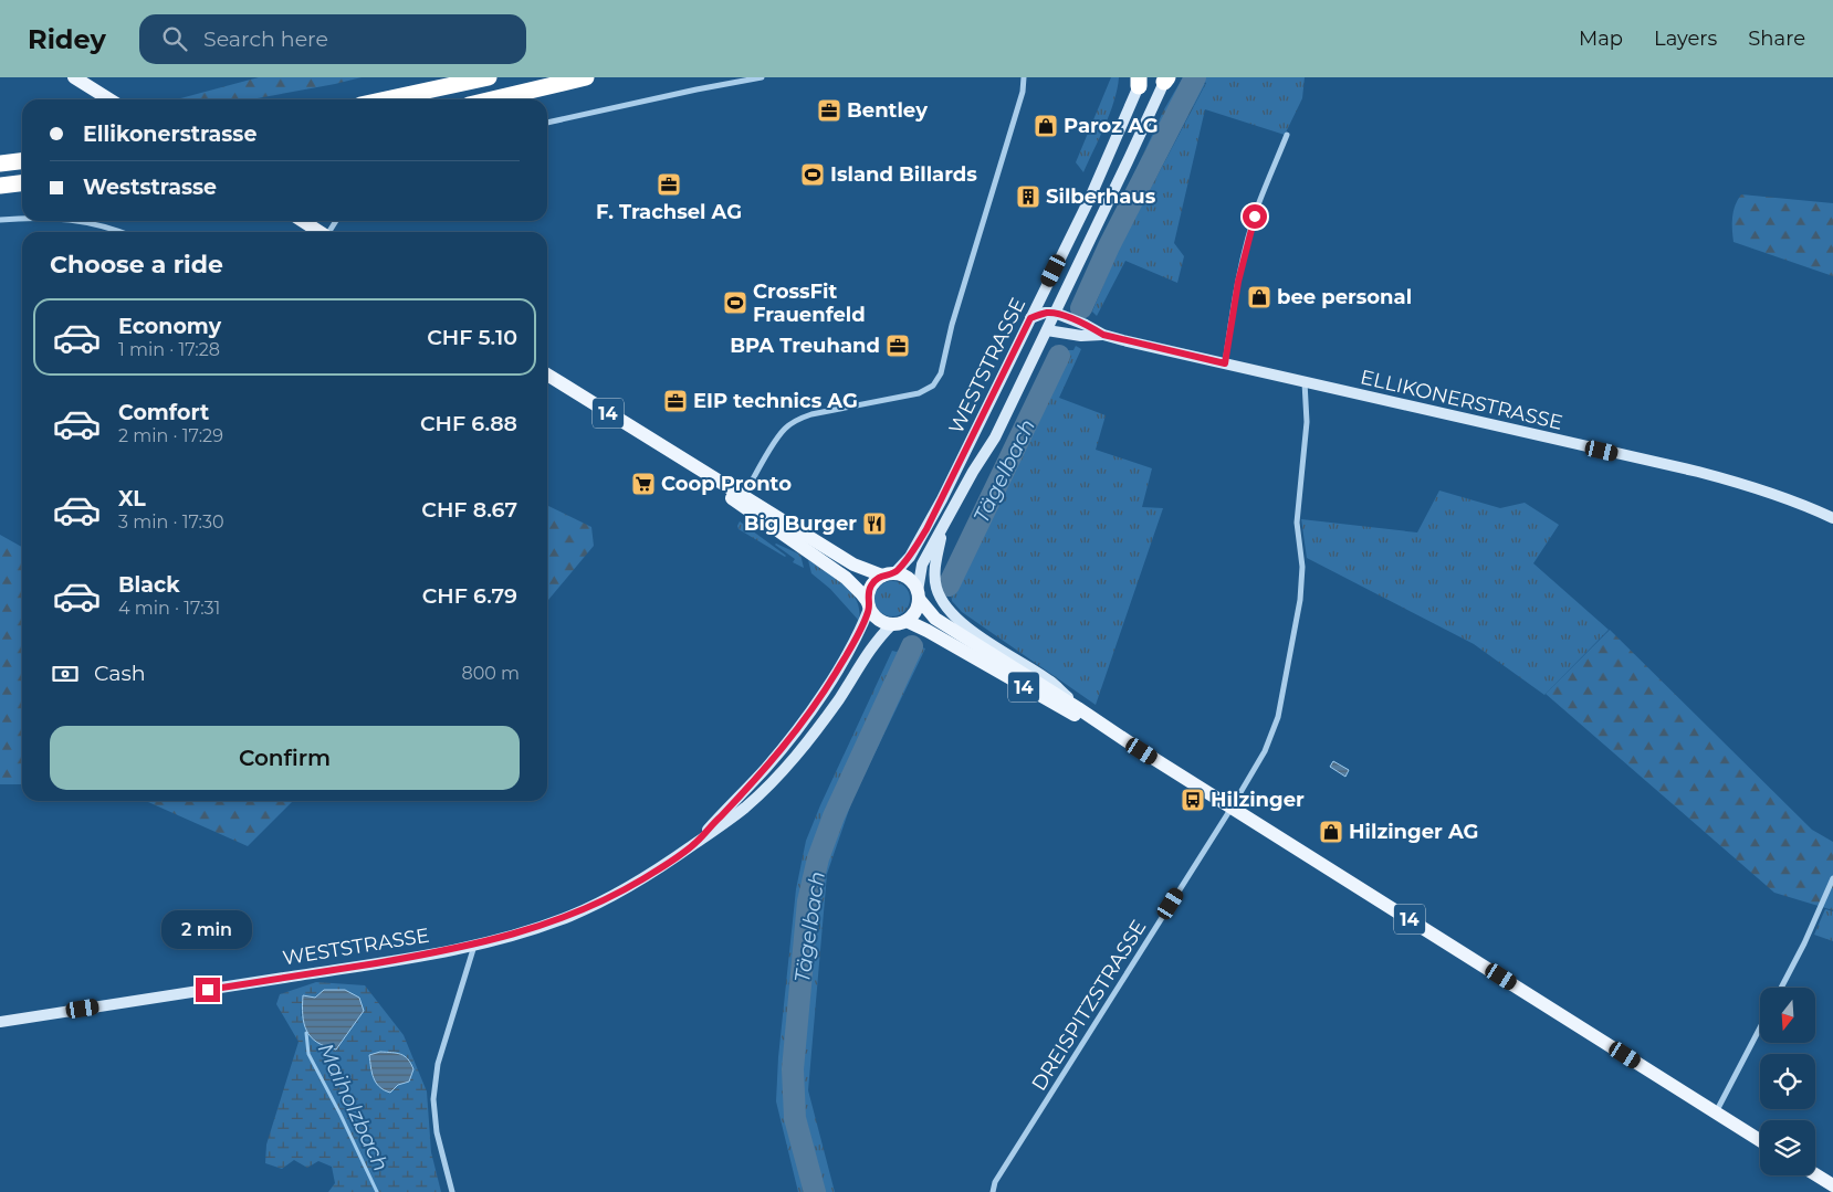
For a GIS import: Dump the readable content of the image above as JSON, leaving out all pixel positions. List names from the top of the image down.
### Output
{
  "streets": {
    "main road": ["WESTSTRASSE", "ELLIKONERSTRASSE", "14"],
    "street": ["DREISPITZSTRASSE"]
  },
  "crossings": [
    ["WESTSTRASSE", "ELLIKONERSTRASSE"],
    ["WESTSTRASSE", "14"],
    ["14", "DREISPITZSTRASSE"]
  ],
  "water": ["Tägelbach", "Maiholzbach"],
  "places": {
    "office": [
      "Bentley",
      "F. Trachsel AG",
      "BPA Treuhand",
      "EIP technics AG"
    ],
    "shop": ["Paroz AG", "bee personal", "Hilzinger AG"],
    "sports": ["Island Billards", "CrossFit Frauenfeld"],
    "building": ["Silberhaus"],
    "supermarket": ["Coop Pronto"],
    "restaurant": ["Big Burger"],
    "bus stop": ["Hilzinger"]
  },
  "north": "bottom",
  "page": {
    "header": "Ridey",
    "search": "Search here",
    "nav": ["Map", "Layers", "Share"],
    "banner": ["Ellikonerstrasse", "Weststrasse"],
    "heading": "Choose a ride",
    "list": [
      {
        "name": "Economy",
        "note": "1 min · 17:28",
        "value": "CHF 5.10"
      },
      {
        "name": "Comfort",
        "note": "2 min · 17:29",
        "value": "CHF 6.88"
      },
      {
        "name": "XL",
        "note": "3 min · 17:30",
        "value": "CHF 8.67"
      },
      {
        "name": "Black",
        "note": "4 min · 17:31",
        "value": "CHF 6.79"
      }
    ],
    "pay": ["Cash", "800 m"],
    "buttons": "Confirm",
    "bubble": "2 min"
  }
}
